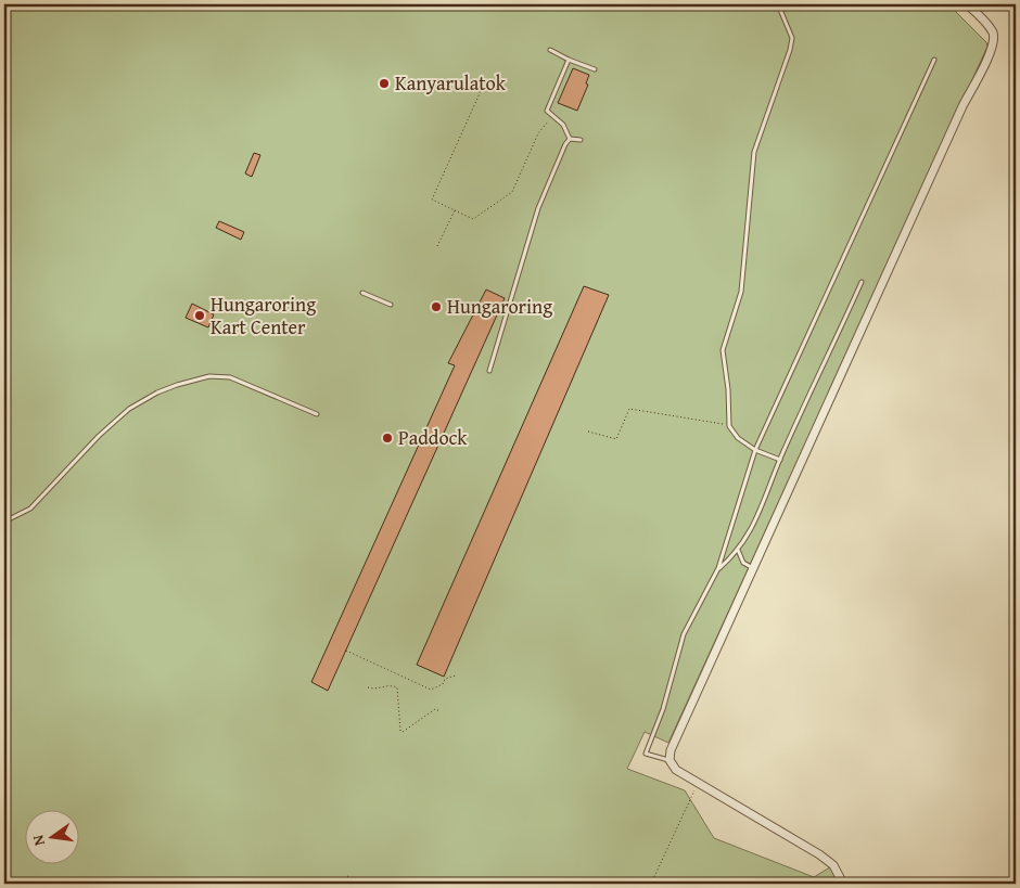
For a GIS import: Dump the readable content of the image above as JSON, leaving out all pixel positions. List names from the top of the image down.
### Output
{
  "places": [
    "Kanyarulatok",
    "Hungaroring",
    "Hungaroring Kart Center",
    "Paddock"
  ],
  "north": "left"
}
